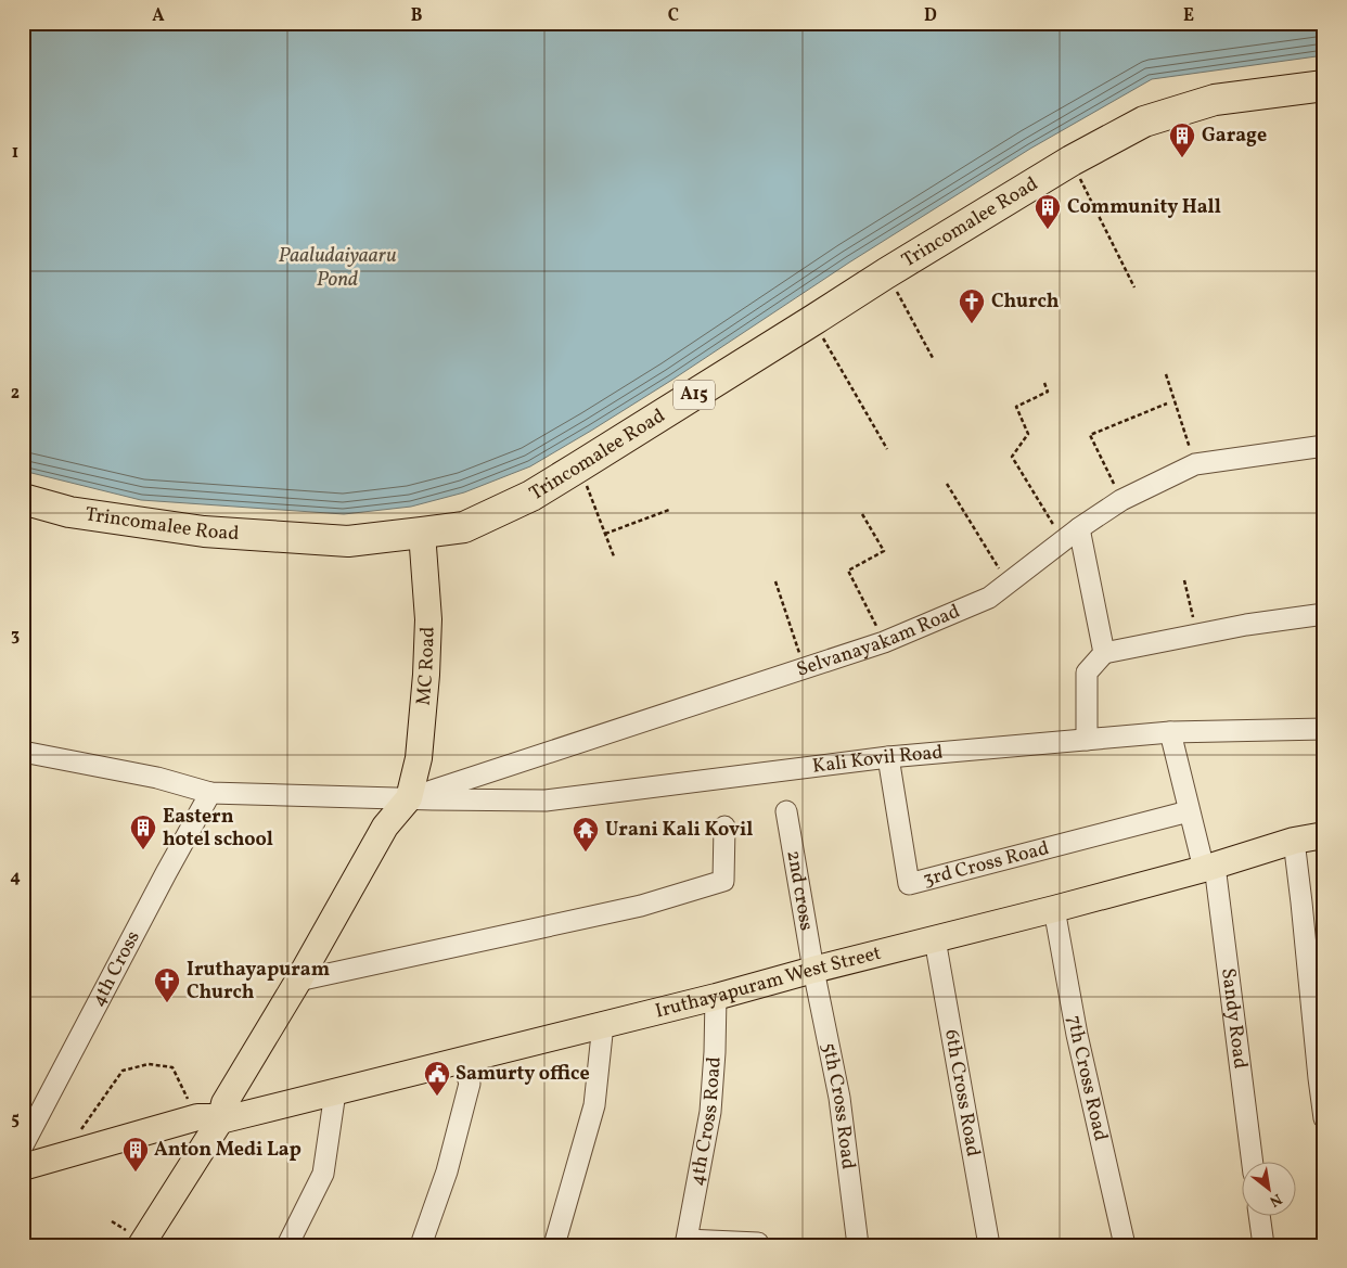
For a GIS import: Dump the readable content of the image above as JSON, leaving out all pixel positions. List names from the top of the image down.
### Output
{
  "streets": {
    "highway": ["Trincomalee Road", "A15"],
    "main road": ["MC Road", "Iruthayapuram West Street"],
    "street": [
      "Selvanayakam Road",
      "Kali Kovil Road",
      "3rd Cross Road",
      "2nd cross",
      "4th Cross",
      "Sandy Road",
      "7th Cross Road",
      "6th Cross Road",
      "5th Cross Road",
      "4th Cross Road"
    ]
  },
  "crossings": [
    ["Trincomalee Road", "MC Road"],
    ["Selvanayakam Road", "MC Road"],
    ["Selvanayakam Road", "Kali Kovil Road"],
    ["Selvanayakam Road", "4th Cross"],
    ["MC Road", "Kali Kovil Road"],
    ["Kali Kovil Road", "3rd Cross Road"],
    ["2nd cross", "Iruthayapuram West Street"],
    ["2nd cross", "5th Cross Road"],
    ["Iruthayapuram West Street", "Sandy Road"],
    ["Iruthayapuram West Street", "7th Cross Road"],
    ["Iruthayapuram West Street", "6th Cross Road"],
    ["Iruthayapuram West Street", "5th Cross Road"],
    ["Iruthayapuram West Street", "4th Cross Road"]
  ],
  "water": ["Paaludaiyaaru Pond"],
  "places": {
    "building": [
      "Garage",
      "Community Hall",
      "Eastern hotel school",
      "Anton Medi Lap"
    ],
    "church": ["Church", "Iruthayapuram Church"],
    "temple": ["Urani Kali Kovil"],
    "public building": ["Samurty office"]
  },
  "north": "bottom right",
  "grid": {
    "columns": [
      "A",
      "B",
      "C",
      "D",
      "E"
    ],
    "rows": [
      "1",
      "2",
      "3",
      "4",
      "5"
    ]
  }
}
